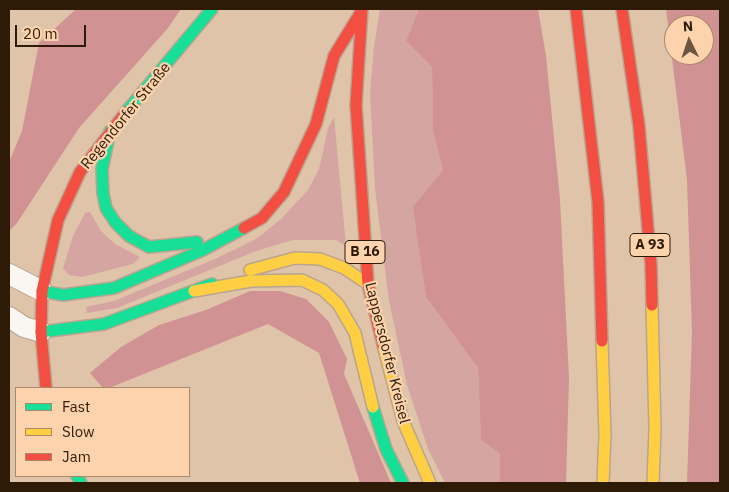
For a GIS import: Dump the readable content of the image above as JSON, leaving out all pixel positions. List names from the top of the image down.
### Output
{
  "streets": {
    "main road": [
      "Regendorfer Straße",
      "A 93",
      "B 16",
      "Lappersdorfer Kreisel"
    ]
  },
  "crossings": [
    ["Regendorfer Straße", "B 16"],
    ["B 16", "Lappersdorfer Kreisel"]
  ],
  "legend": ["Fast", "Slow", "Jam"],
  "scale_bar": "20 m",
  "north": "top"
}
